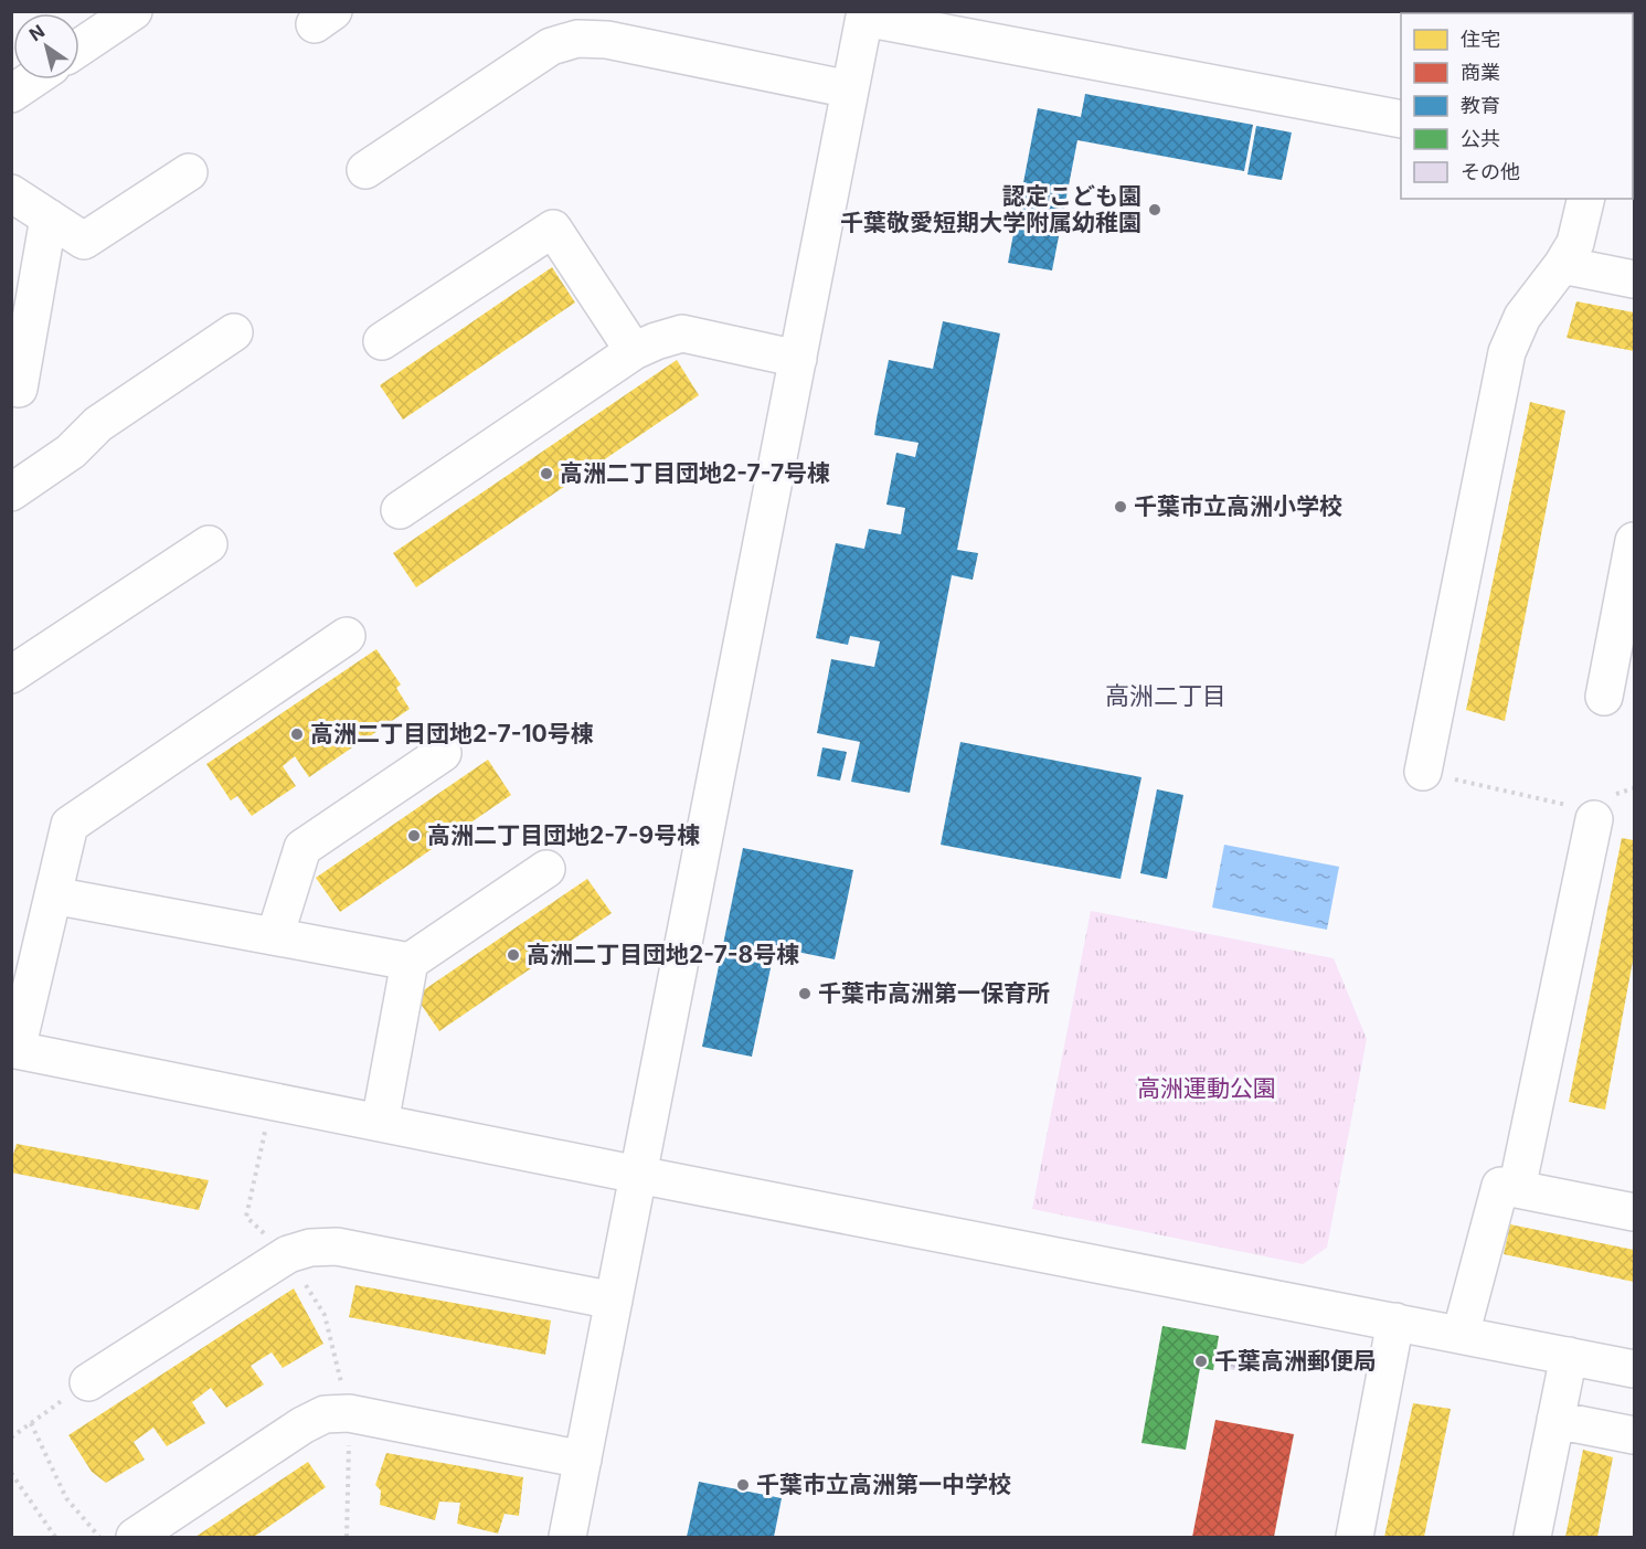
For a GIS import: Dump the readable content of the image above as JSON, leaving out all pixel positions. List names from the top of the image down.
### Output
{
  "districts": ["高洲二丁目"],
  "parks": ["高洲運動公園"],
  "places": [
    "認定こども園 千葉敬愛短期大学附属幼稚園",
    "高洲二丁目団地2-7-7号棟",
    "千葉市立高洲小学校",
    "高洲二丁目団地2-7-10号棟",
    "高洲二丁目団地2-7-9号棟",
    "高洲二丁目団地2-7-8号棟",
    "千葉市高洲第一保育所",
    "千葉高洲郵便局",
    "千葉市立高洲第一中学校"
  ],
  "legend": [
    "住宅",
    "商業",
    "教育",
    "公共",
    "その他"
  ],
  "north": "top left"
}
